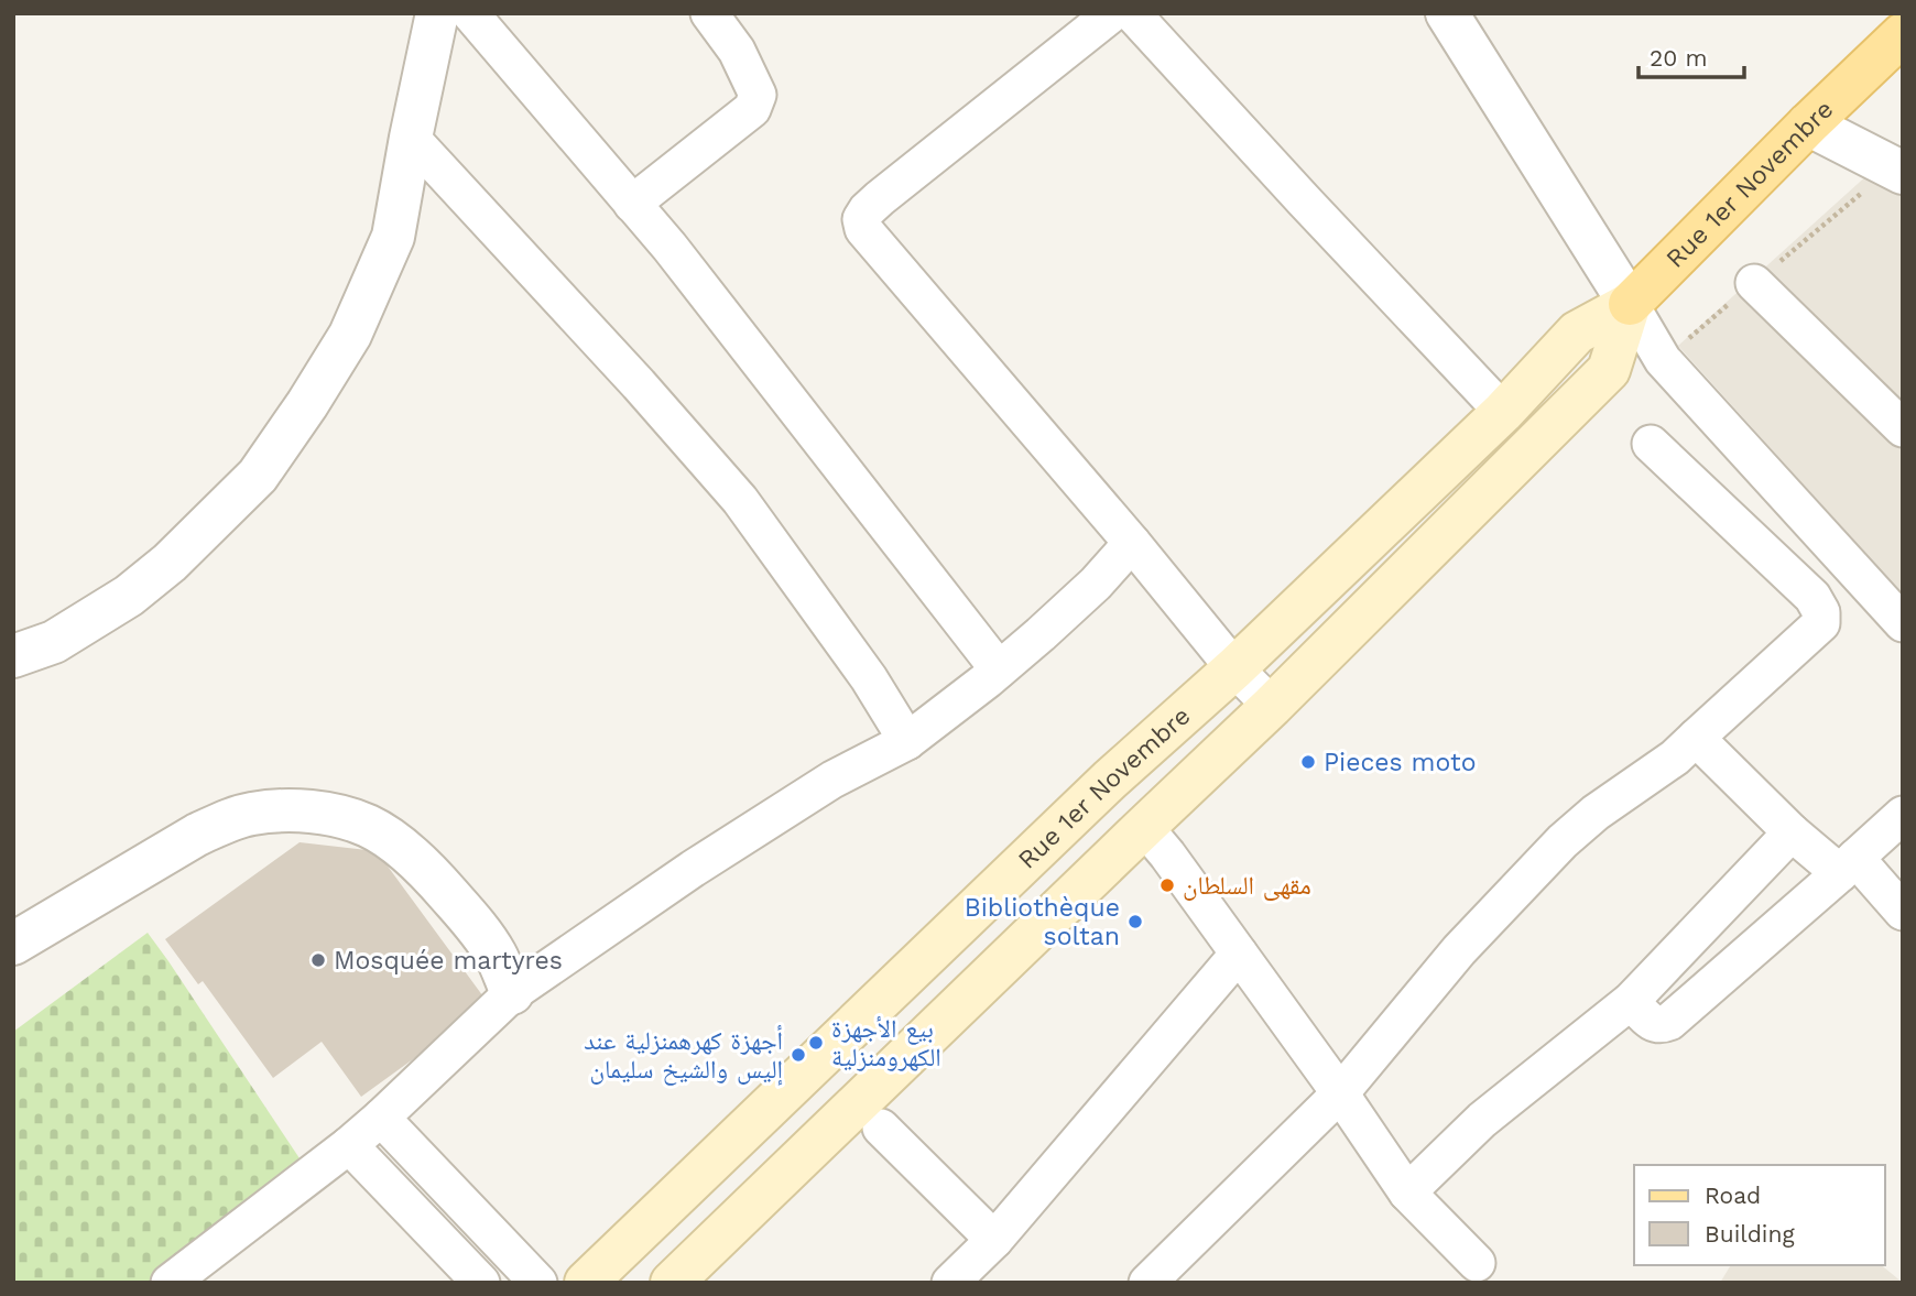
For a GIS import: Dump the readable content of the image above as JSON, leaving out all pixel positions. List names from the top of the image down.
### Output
{
  "streets": {
    "main road": ["Rue 1er Novembre"]
  },
  "places": [
    "Pieces moto",
    "مقهى السلطان",
    "Bibliothèque soltan",
    "Mosquée martyres",
    "بيع الأجهزة الكهرومنزلية",
    "أجهزة كهرهمنزلية عند إليس والشيخ سليمان"
  ],
  "legend": ["Road", "Building"],
  "scale_bar": "20 m"
}
